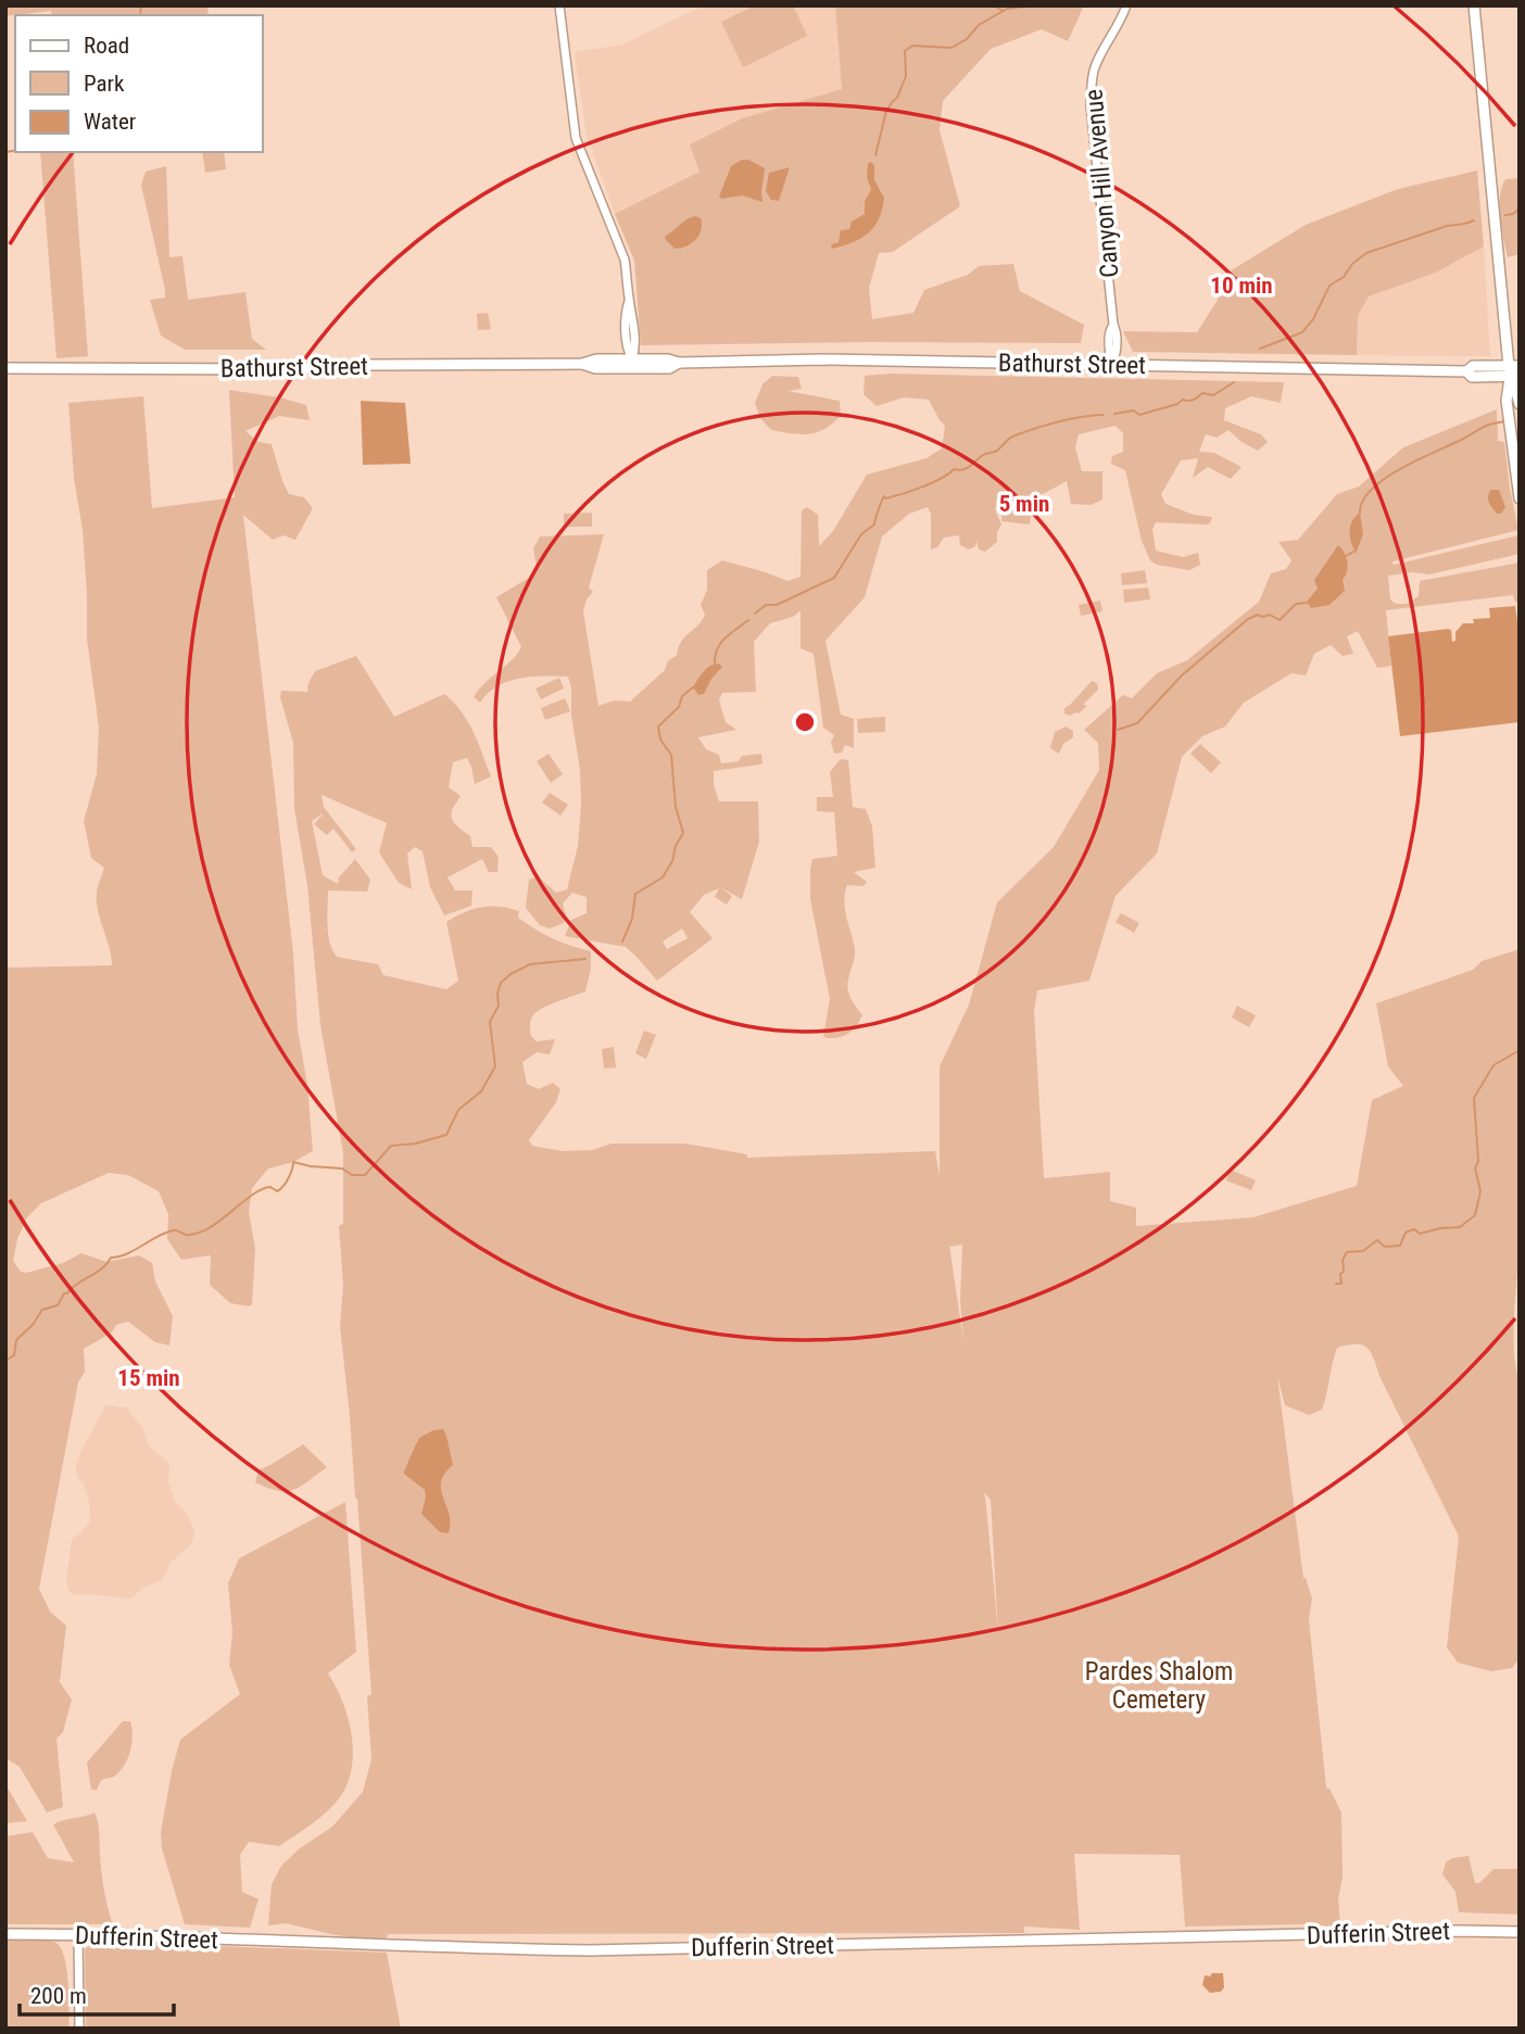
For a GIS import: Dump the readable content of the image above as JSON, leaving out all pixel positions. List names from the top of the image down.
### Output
{
  "streets": {
    "main road": ["Bathurst Street", "Dufferin Street"],
    "street": ["Canyon Hill Avenue"]
  },
  "crossings": [
    ["Canyon Hill Avenue", "Bathurst Street"]
  ],
  "parks": ["Pardes Shalom Cemetery"],
  "legend": ["Road", "Park", "Water"],
  "scale_bar": "200 m",
  "rings": ["10 min", "5 min", "15 min"]
}
